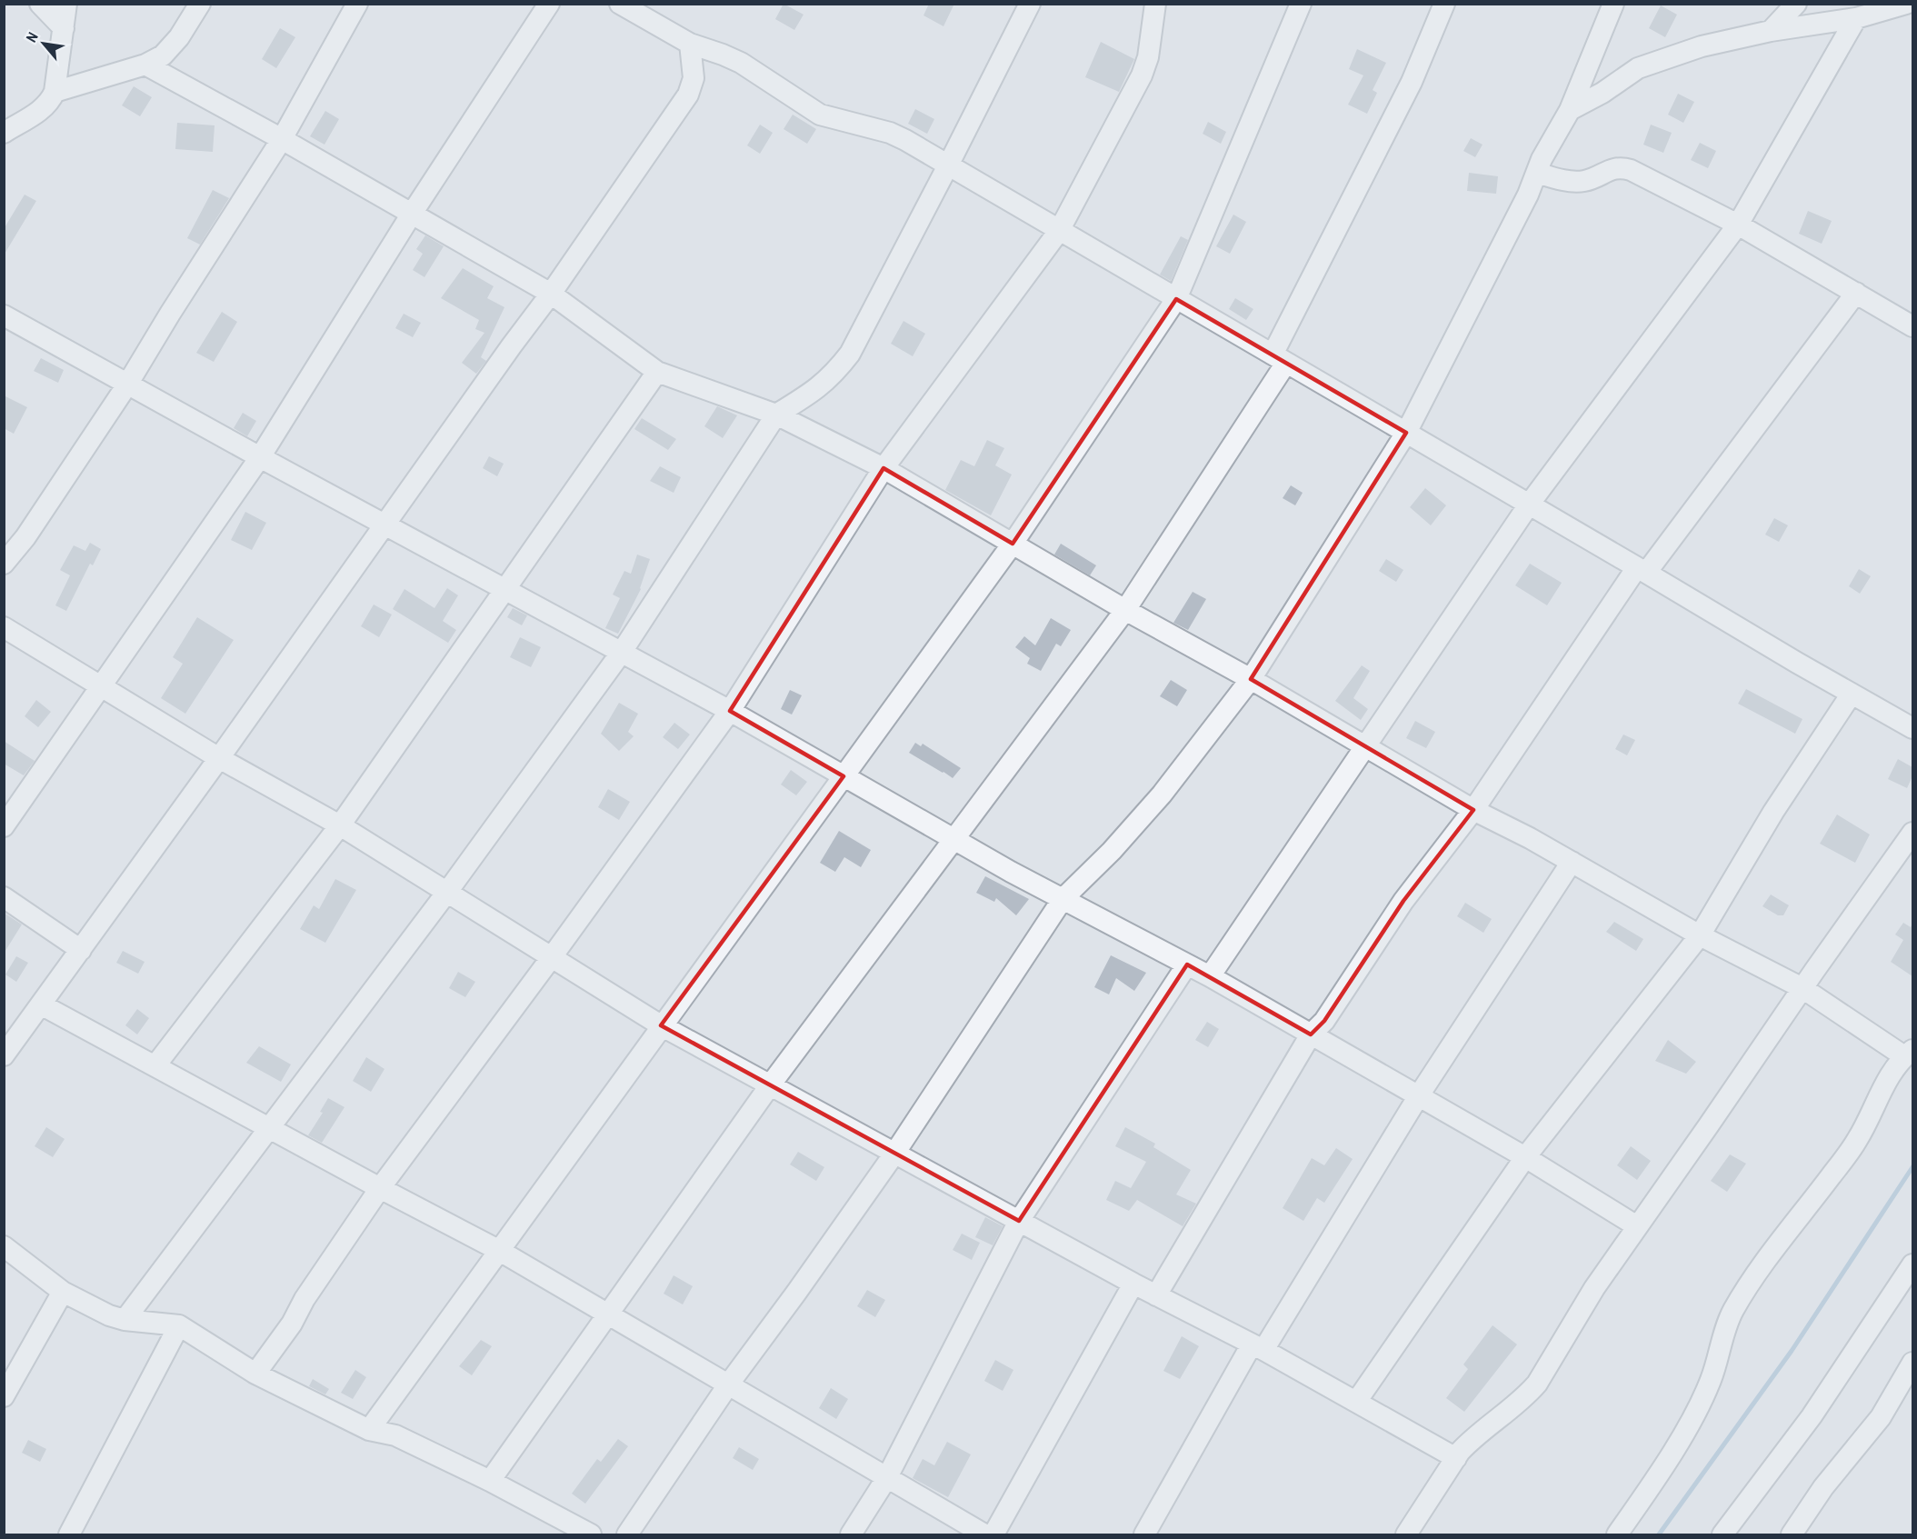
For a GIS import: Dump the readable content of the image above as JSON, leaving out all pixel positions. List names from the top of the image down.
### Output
{
  "north": "top left"
}
